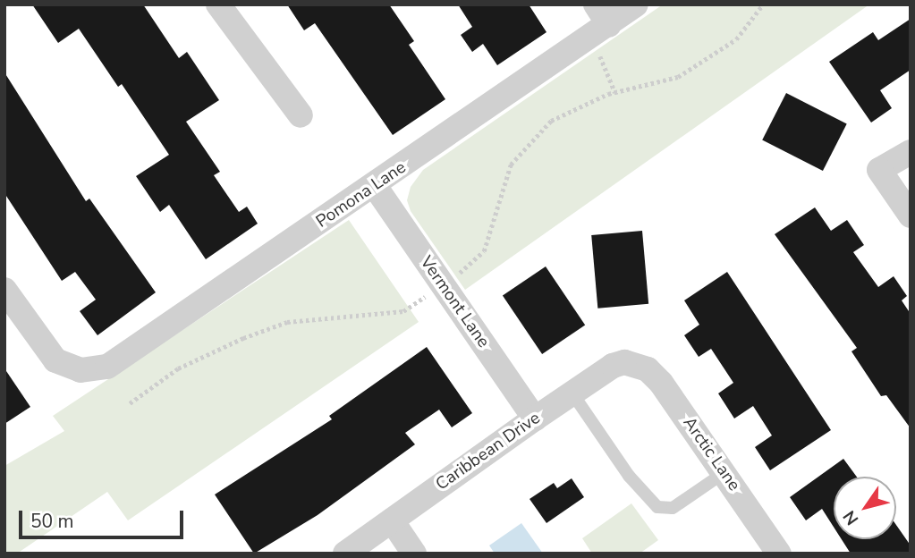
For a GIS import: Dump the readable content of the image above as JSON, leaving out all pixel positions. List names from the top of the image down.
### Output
{
  "streets": {
    "street": [
      "Pomona Lane",
      "Vermont Lane",
      "Caribbean Drive",
      "Arctic Lane"
    ]
  },
  "crossings": [
    ["Pomona Lane", "Vermont Lane"],
    ["Vermont Lane", "Caribbean Drive"],
    ["Caribbean Drive", "Arctic Lane"]
  ],
  "scale_bar": "50 m",
  "north": "bottom left"
}
